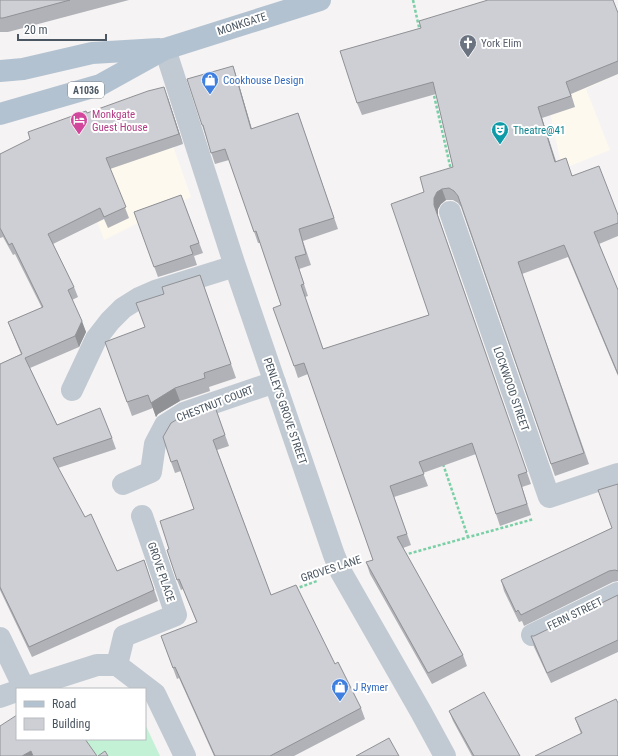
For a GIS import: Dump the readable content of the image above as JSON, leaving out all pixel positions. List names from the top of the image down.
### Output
{
  "streets": {
    "main road": ["MONKGATE", "A1036"],
    "street": [
      "LOCKWOOD STREET",
      "CHESTNUT COURT",
      "PENLEY'S GROVE STREET",
      "GROVE PLACE",
      "FERN STREET"
    ],
    "path": ["GROVES LANE"]
  },
  "crossings": [
    ["MONKGATE", "A1036"],
    ["MONKGATE", "PENLEY'S GROVE STREET"],
    ["A1036", "PENLEY'S GROVE STREET"],
    ["CHESTNUT COURT", "PENLEY'S GROVE STREET"],
    ["PENLEY'S GROVE STREET", "GROVES LANE"]
  ],
  "places": {
    "church": ["York Elim"],
    "shop": ["Cookhouse Design", "J Rymer"],
    "hotel": ["Monkgate Guest House"],
    "theatre": ["Theatre@41"]
  },
  "legend": ["Road", "Building"],
  "scale_bar": "20 m"
}
